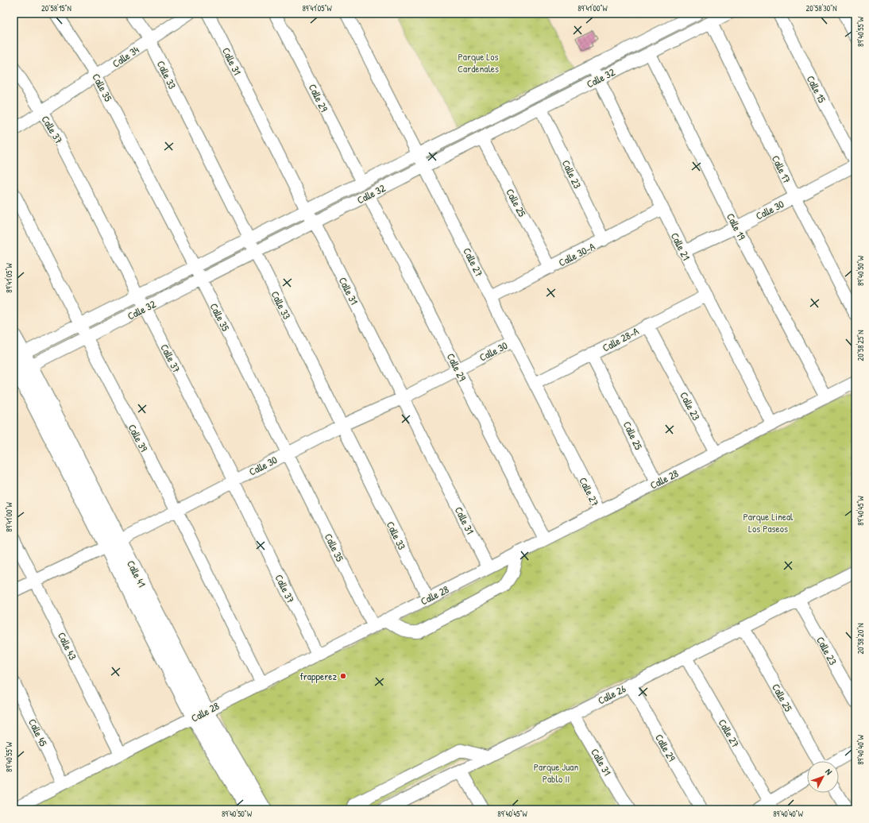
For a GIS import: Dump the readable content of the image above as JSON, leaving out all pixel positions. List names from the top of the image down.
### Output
{
  "streets": {
    "main road": ["Calle 41"],
    "street": [
      "Calle 34",
      "Calle 31",
      "Calle 33",
      "Calle 32",
      "Calle 35",
      "Calle 15",
      "Calle 29",
      "Calle 37",
      "Calle 17",
      "Calle 23",
      "Calle 25",
      "Calle 30",
      "Calle 19",
      "Calle 21",
      "Calle 30-A",
      "Calle 27",
      "Calle 28-A",
      "Calle 39",
      "Calle 28",
      "Calle 43",
      "Calle 26",
      "Calle 45"
    ]
  },
  "crossings": [
    ["Calle 34", "Calle 33"],
    ["Calle 34", "Calle 35"],
    ["Calle 34", "Calle 37"],
    ["Calle 31", "Calle 32"],
    ["Calle 31", "Calle 30"],
    ["Calle 31", "Calle 28"],
    ["Calle 31", "Calle 26"],
    ["Calle 33", "Calle 32"],
    ["Calle 33", "Calle 30"],
    ["Calle 33", "Calle 28"],
    ["Calle 32", "Calle 35"],
    ["Calle 32", "Calle 29"],
    ["Calle 32", "Calle 37"],
    ["Calle 32", "Calle 17"],
    ["Calle 32", "Calle 23"],
    ["Calle 32", "Calle 25"],
    ["Calle 32", "Calle 19"],
    ["Calle 32", "Calle 21"],
    ["Calle 32", "Calle 27"],
    ["Calle 32", "Calle 39"],
    ["Calle 32", "Calle 41"],
    ["Calle 35", "Calle 30"],
    ["Calle 35", "Calle 28"],
    ["Calle 15", "Calle 30"],
    ["Calle 29", "Calle 30"],
    ["Calle 29", "Calle 28"],
    ["Calle 29", "Calle 26"],
    ["Calle 37", "Calle 30"],
    ["Calle 37", "Calle 28"],
    ["Calle 17", "Calle 30"],
    ["Calle 23", "Calle 30-A"],
    ["Calle 23", "Calle 28-A"],
    ["Calle 23", "Calle 28"],
    ["Calle 23", "Calle 26"],
    ["Calle 25", "Calle 30-A"],
    ["Calle 25", "Calle 28-A"],
    ["Calle 25", "Calle 28"],
    ["Calle 25", "Calle 26"],
    ["Calle 30", "Calle 19"],
    ["Calle 30", "Calle 21"],
    ["Calle 30", "Calle 27"],
    ["Calle 30", "Calle 39"],
    ["Calle 30", "Calle 41"],
    ["Calle 30", "Calle 43"],
    ["Calle 19", "Calle 28"],
    ["Calle 21", "Calle 30-A"],
    ["Calle 21", "Calle 28-A"],
    ["Calle 21", "Calle 28"],
    ["Calle 30-A", "Calle 27"],
    ["Calle 27", "Calle 28-A"],
    ["Calle 27", "Calle 28"],
    ["Calle 27", "Calle 26"],
    ["Calle 39", "Calle 28"],
    ["Calle 28", "Calle 41"],
    ["Calle 28", "Calle 43"],
    ["Calle 28", "Calle 45"]
  ],
  "parks": ["Parque Los Cardenales", "Parque Lineal Los Paseos", "Parque Juan Pablo II"],
  "places": ["frapperez"],
  "north": "top right",
  "coordinates": [
    "20°58'15\"N",
    "89°41'05\"W",
    "89°41'00\"W",
    "20°58'30\"N",
    "89°40'55\"W",
    "89°40'50\"W",
    "20°58'25\"N",
    "89°40'45\"W",
    "20°58'20\"N",
    "89°40'40\"W"
  ]
}
